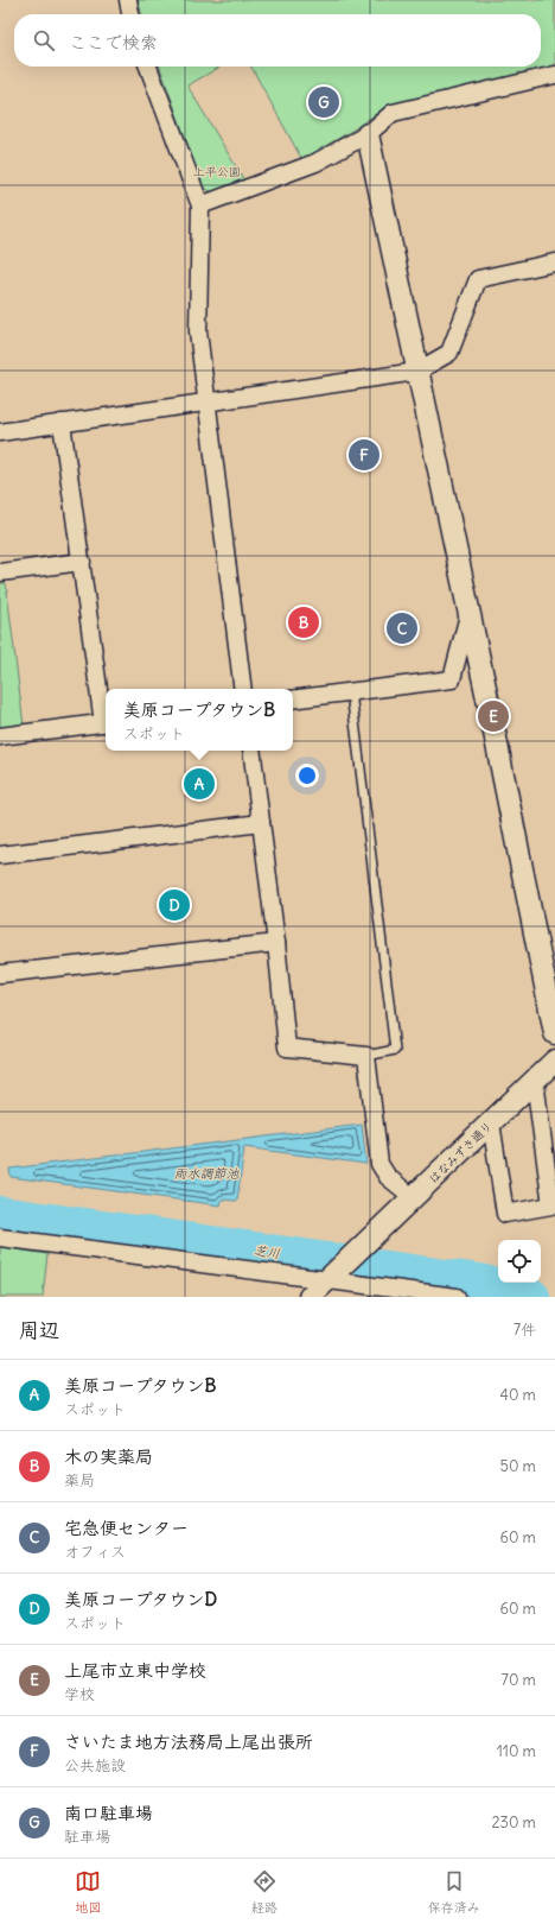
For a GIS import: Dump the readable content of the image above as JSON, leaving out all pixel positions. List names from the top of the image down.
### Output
{
  "streets": {
    "street": ["はなみずき通り"]
  },
  "water": ["雨水調節池", "芝川"],
  "parks": ["上平公園"],
  "page": {
    "search": "ここで検索",
    "pins": [
      "G",
      "F",
      "B",
      "C",
      "E",
      "A",
      "D"
    ],
    "popup": ["美原コープタウンB", "スポット"],
    "heading": ["周辺", "7件"],
    "list": [
      {
        "mark": "A",
        "name": "美原コープタウンB",
        "note": "スポット",
        "value": "40 m"
      },
      {
        "mark": "B",
        "name": "木の実薬局",
        "note": "薬局",
        "value": "50 m"
      },
      {
        "mark": "C",
        "name": "宅急便センター",
        "note": "オフィス",
        "value": "60 m"
      },
      {
        "mark": "D",
        "name": "美原コープタウンD",
        "note": "スポット",
        "value": "60 m"
      },
      {
        "mark": "E",
        "name": "上尾市立東中学校",
        "note": "学校",
        "value": "70 m"
      },
      {
        "mark": "F",
        "name": "さいたま地方法務局上尾出張所",
        "note": "公共施設",
        "value": "110 m"
      },
      {
        "mark": "G",
        "name": "南口駐車場",
        "note": "駐車場",
        "value": "230 m"
      }
    ],
    "nav": ["地図", "経路", "保存済み"]
  }
}
